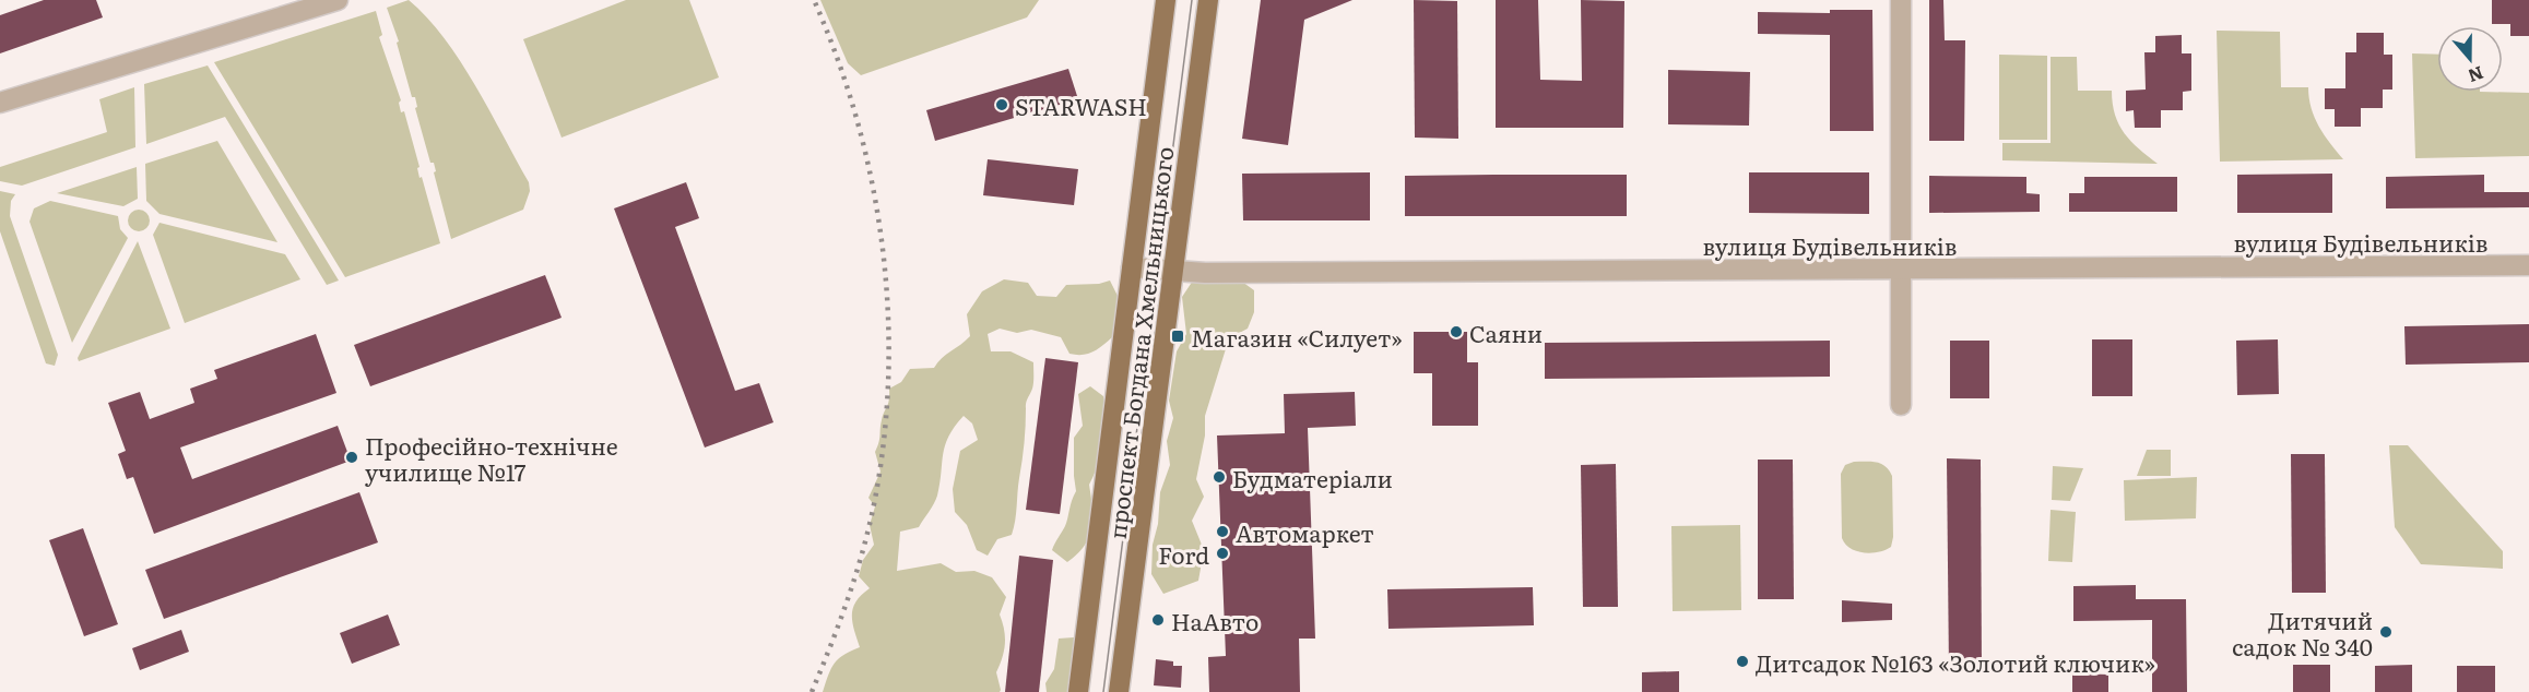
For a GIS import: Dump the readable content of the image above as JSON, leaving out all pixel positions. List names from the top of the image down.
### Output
{
  "streets": {
    "main road": ["проспект Богдана Хмельницького"],
    "street": ["вулиця Будівельників"]
  },
  "crossings": [
    ["вулиця Будівельників", "проспект Богдана Хмельницького"]
  ],
  "places": {
    "other": [
      "STARWASH",
      "Саяни",
      "Професійно-технічне училище №17",
      "Будматеріали",
      "Автомаркет",
      "Ford",
      "НаАвто",
      "Дитячий садок № 340",
      "Дитсадок №163 «Золотий ключик»"
    ],
    "transit": ["Магазин «Силует»"]
  },
  "north": "bottom"
}
